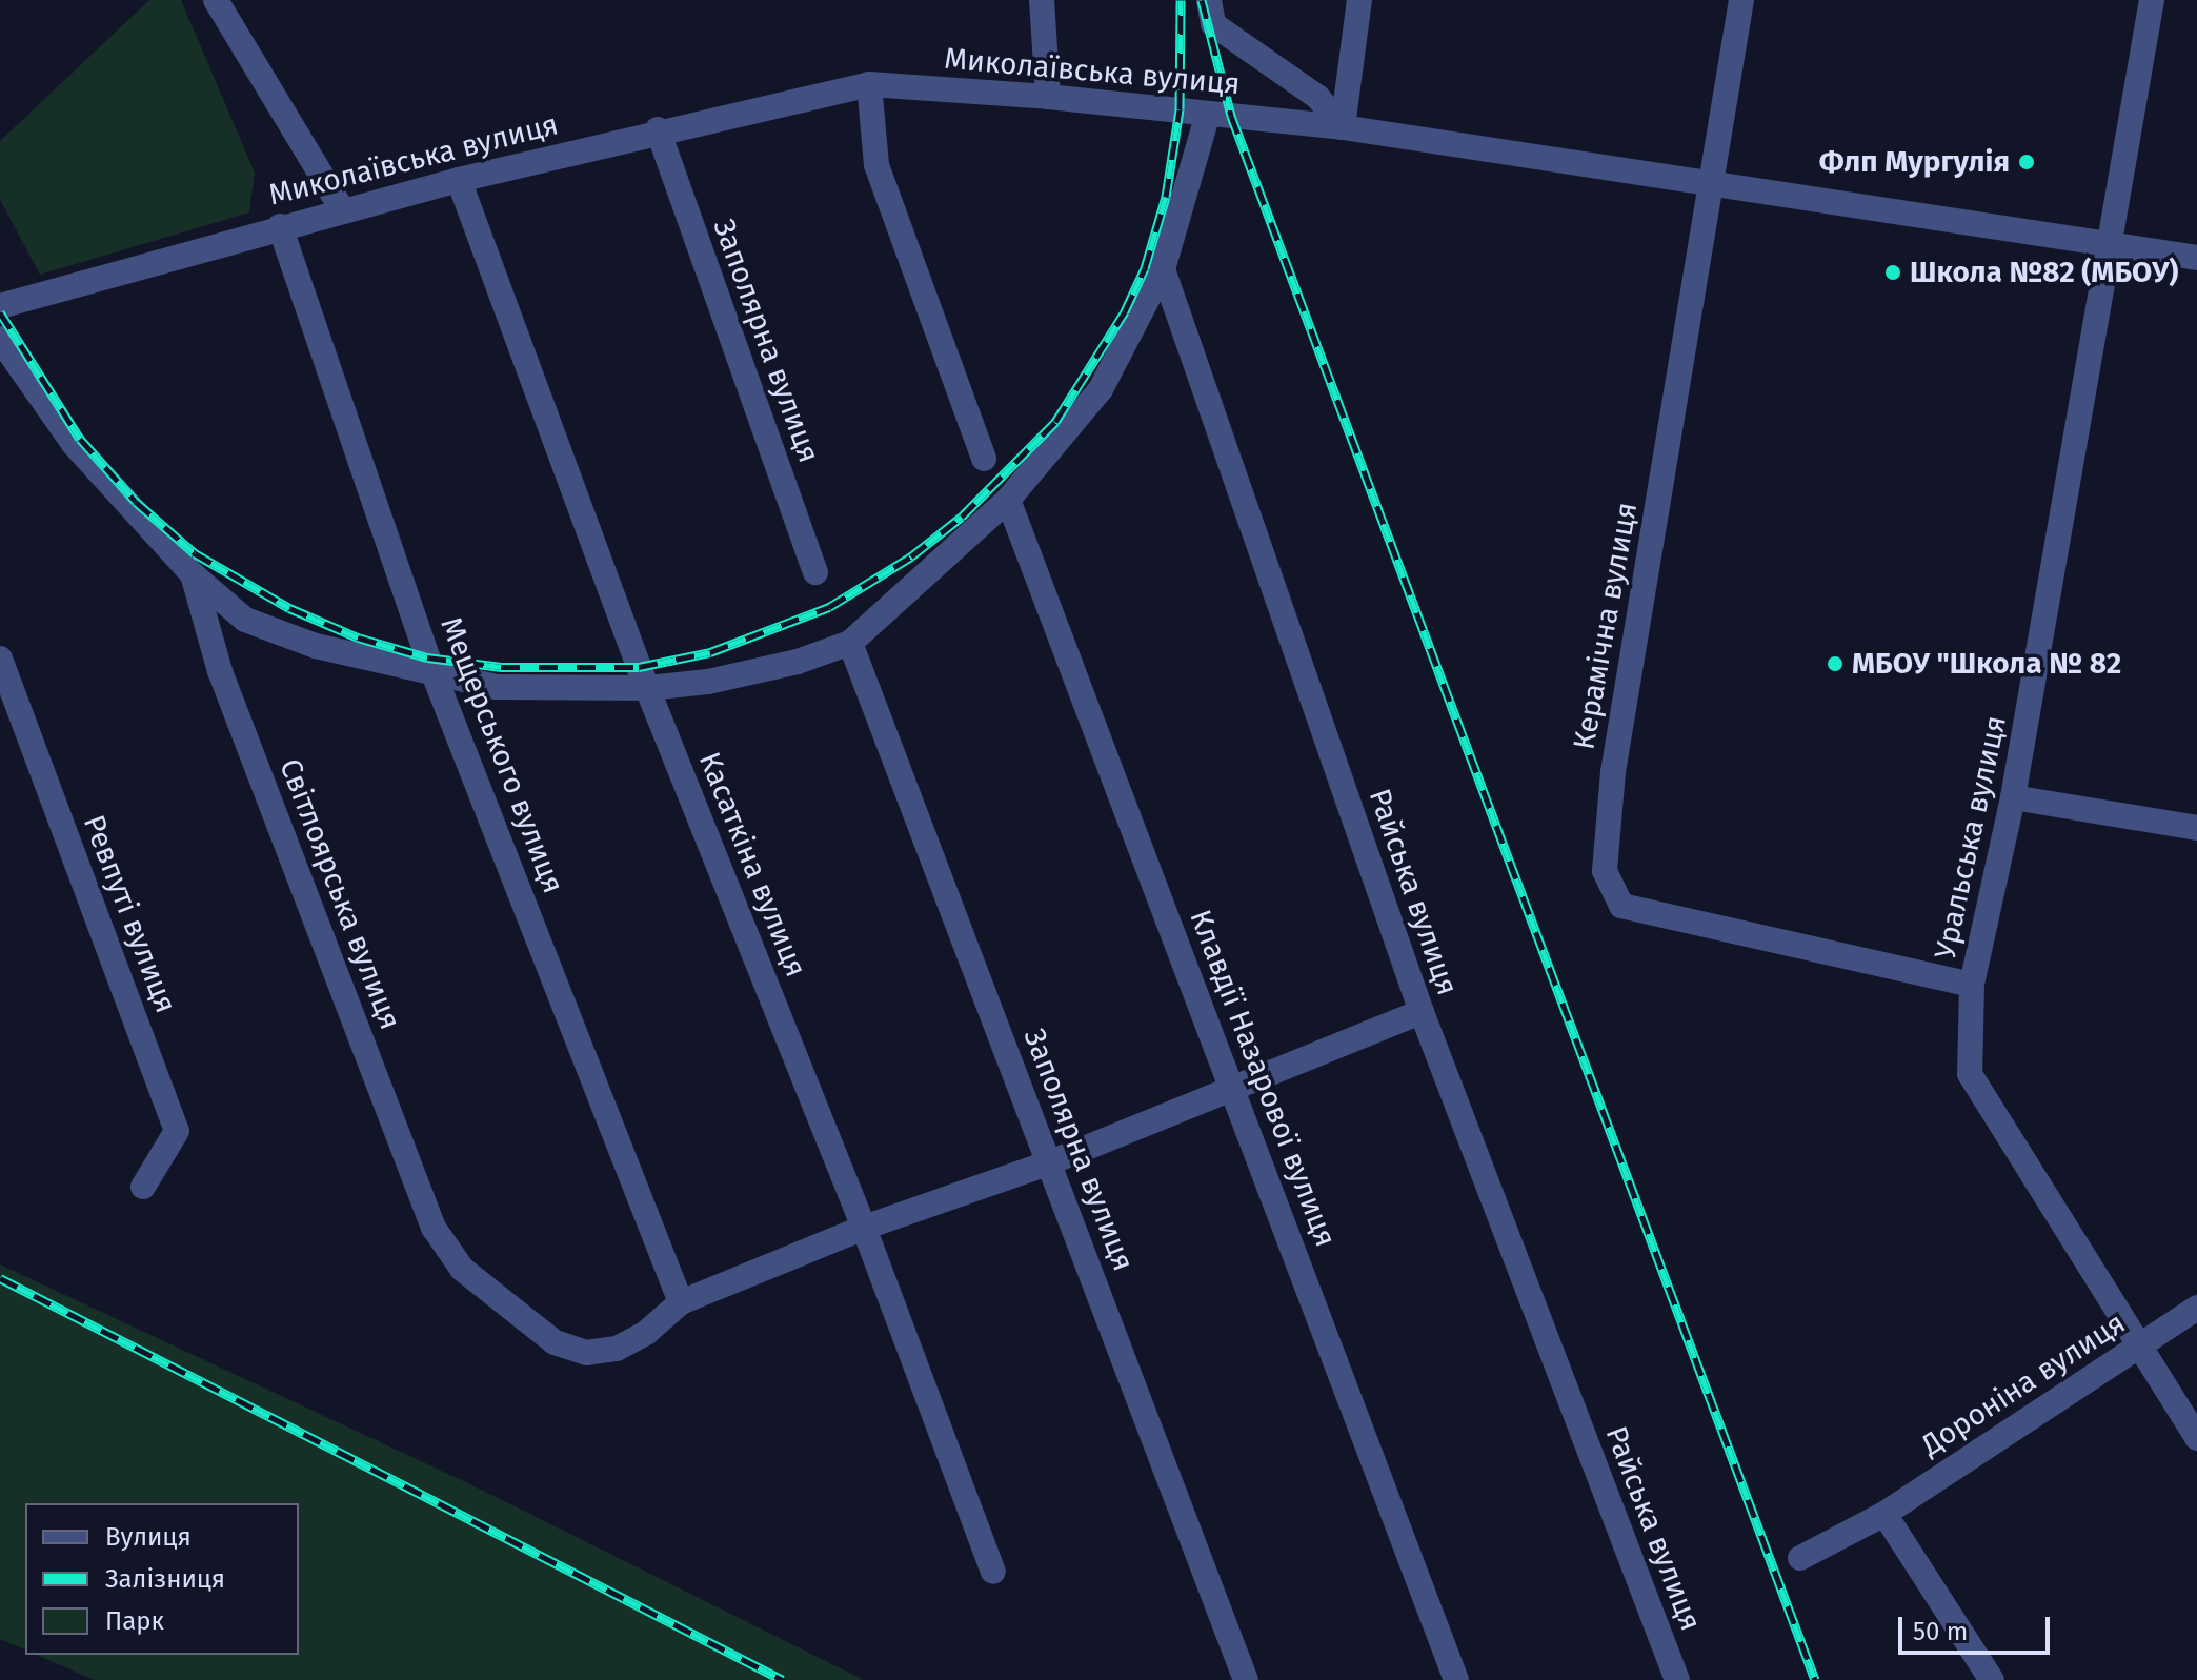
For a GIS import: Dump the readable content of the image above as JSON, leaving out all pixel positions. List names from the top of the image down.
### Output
{
  "streets": {
    "street": [
      "Миколаївська вулиця",
      "Заполярна вулиця",
      "Керамічна вулиця",
      "Мещерського вулиця",
      "Уральська вулиця",
      "Касаткіна вулиця",
      "Райська вулиця",
      "Світлоярська вулиця",
      "Ревпуті вулиця",
      "Клавдії Назарової вулиця",
      "Дороніна вулиця"
    ]
  },
  "crossings": [
    ["Миколаївська вулиця", "Заполярна вулиця"],
    ["Миколаївська вулиця", "Керамічна вулиця"],
    ["Миколаївська вулиця", "Мещерського вулиця"],
    ["Миколаївська вулиця", "Уральська вулиця"],
    ["Миколаївська вулиця", "Касаткіна вулиця"],
    ["Заполярна вулиця", "Світлоярська вулиця"],
    ["Керамічна вулиця", "Уральська вулиця"],
    ["Мещерського вулиця", "Світлоярська вулиця"],
    ["Уральська вулиця", "Дороніна вулиця"],
    ["Касаткіна вулиця", "Світлоярська вулиця"],
    ["Райська вулиця", "Світлоярська вулиця"],
    ["Світлоярська вулиця", "Клавдії Назарової вулиця"]
  ],
  "places": ["Флп Мургулія", "Школа №82 (МБОУ)", "МБОУ \"Школа № 82"],
  "legend": ["Вулиця", "Залізниця", "Парк"],
  "scale_bar": "50 m"
}
